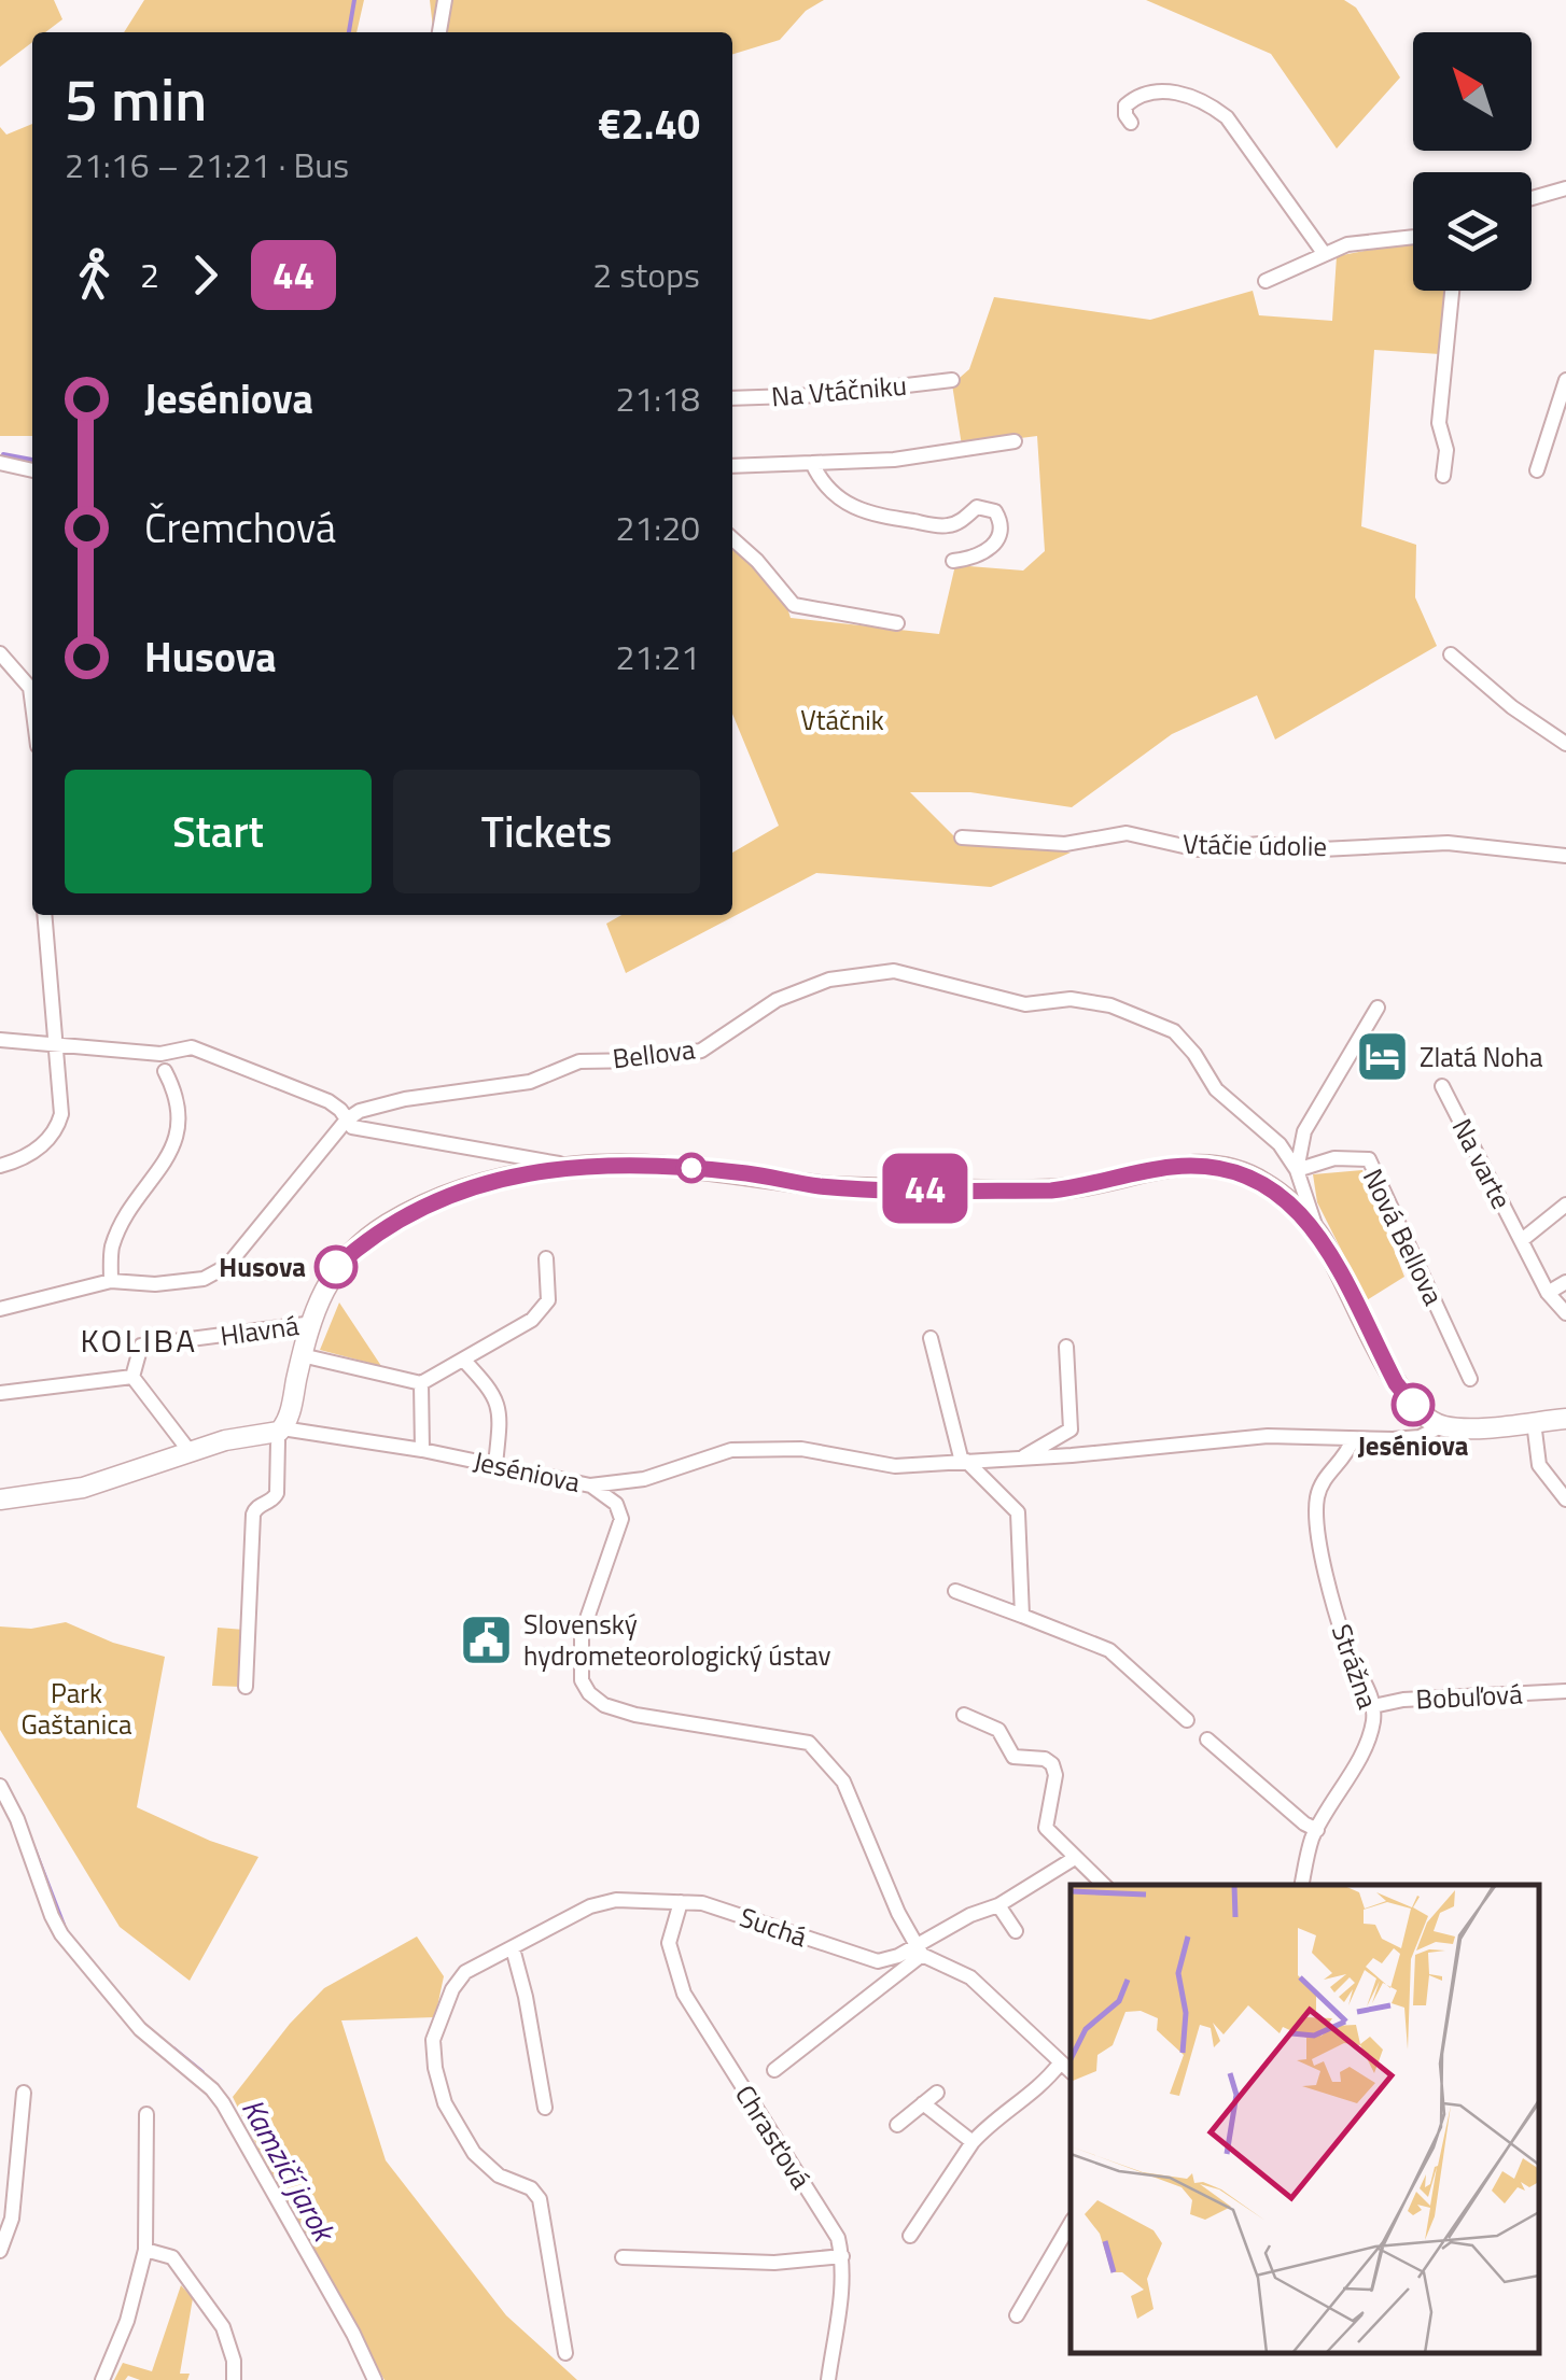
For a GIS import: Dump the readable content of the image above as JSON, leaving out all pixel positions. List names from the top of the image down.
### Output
{
  "streets": {
    "street": [
      "Na Vtáčniku",
      "Vtáčie údolie",
      "Bellova",
      "Na varte",
      "Nová Bellova",
      "Hlavná",
      "Jeséniova",
      "Strážna",
      "Bobuľová",
      "Suchá",
      "Chrasťová"
    ]
  },
  "crossings": [
    ["Bellova", "Nová Bellova"],
    ["Bellova", "Hlavná"],
    ["Hlavná", "Jeséniova"],
    ["Jeséniova", "Strážna"],
    ["Strážna", "Bobuľová"],
    ["Suchá", "Chrasťová"]
  ],
  "districts": ["KOLIBA"],
  "water": ["Kamzičí jarok"],
  "parks": ["Vtáčnik", "Park Gaštanica"],
  "places": {
    "hotel": ["Zlatá Noha"],
    "other": ["Husova", "Jeséniova"],
    "public building": ["Slovenský hydrometeorologický ústav"]
  },
  "lines": ["bus line 44"],
  "north": "top left",
  "page": {
    "on_map": "44",
    "heading": ["5 min", "21:16 – 21:21 · Bus", "€2.40"],
    "legs": ["2", "44", "2 stops"],
    "list": [
      {
        "name": "Jeséniova",
        "value": "21:18"
      },
      {
        "name": "Čremchová",
        "value": "21:20"
      },
      {
        "name": "Husova",
        "value": "21:21"
      }
    ],
    "buttons": ["Start", "Tickets"]
  }
}
